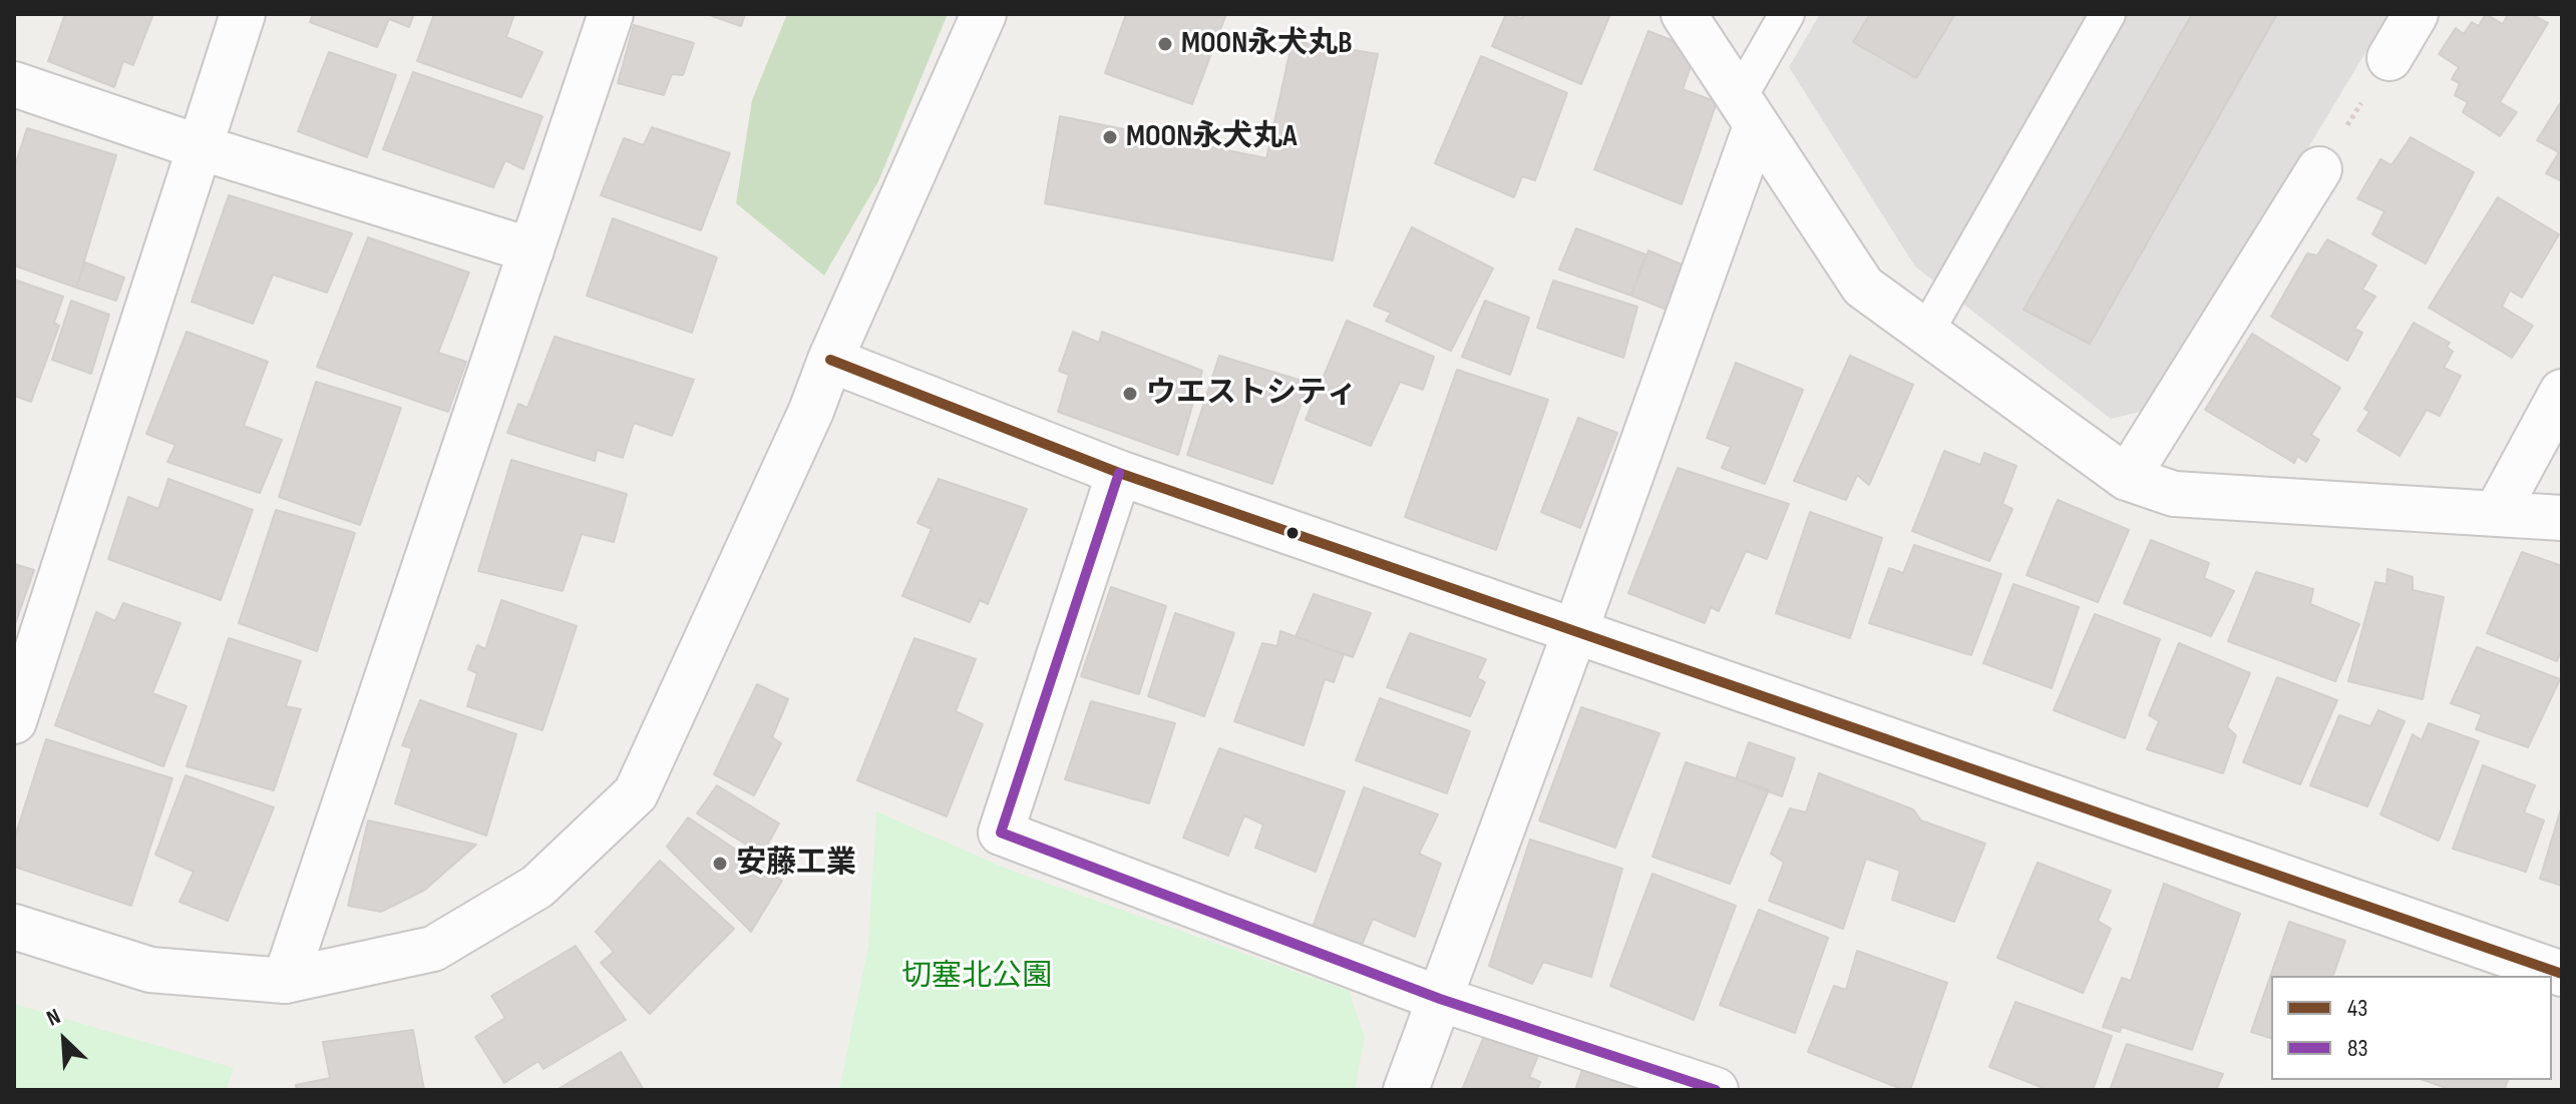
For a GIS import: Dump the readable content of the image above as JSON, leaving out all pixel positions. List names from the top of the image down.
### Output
{
  "parks": ["切塞北公園"],
  "places": [
    "MOON永犬丸B",
    "MOON永犬丸A",
    "ウエストシティ",
    "安藤工業"
  ],
  "lines": ["transit line 43", "transit line 83"],
  "legend": ["43", "83"],
  "north": "top left"
}
